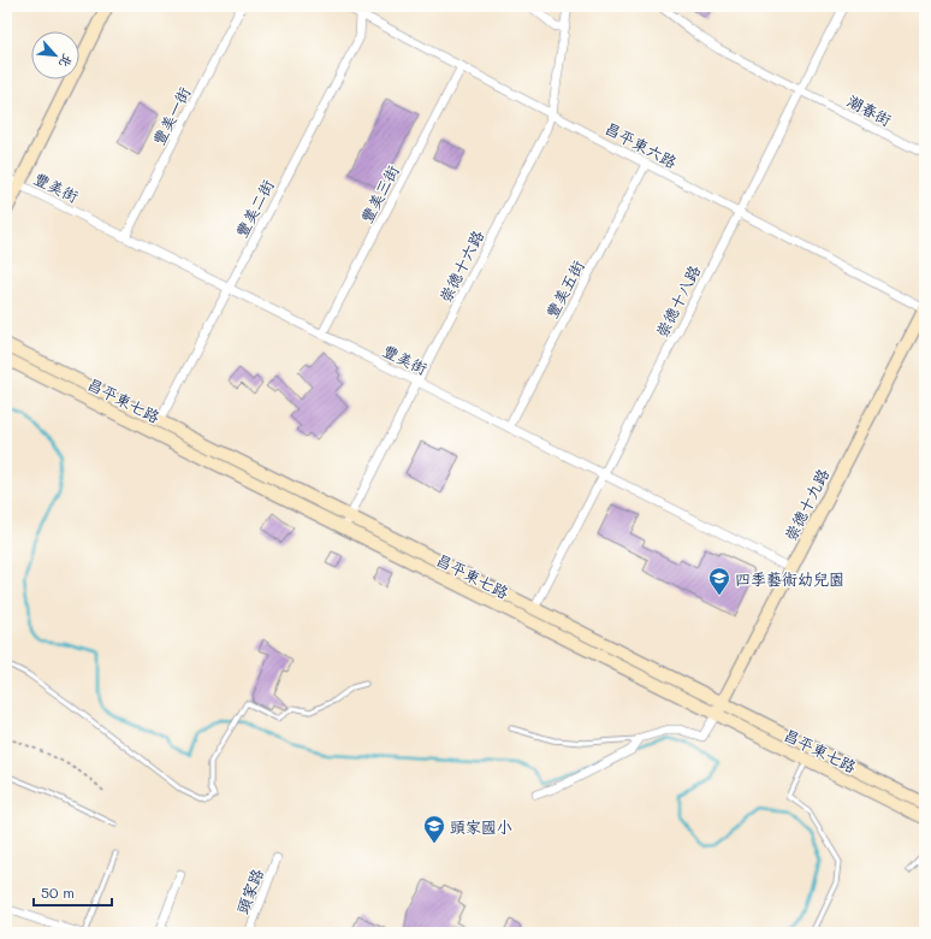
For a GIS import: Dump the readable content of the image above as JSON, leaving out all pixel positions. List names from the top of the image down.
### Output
{
  "streets": {
    "street": [
      "潮春街",
      "豐美一街",
      "昌平東六路",
      "豐美街",
      "豐美三街",
      "豐美二街",
      "崇德十六路",
      "豐美五街",
      "崇德十八路",
      "昌平東七路",
      "崇德十九路",
      "頭家路"
    ]
  },
  "crossings": [
    ["潮春街", "崇德十八路"],
    ["豐美一街", "豐美街"],
    ["昌平東六路", "豐美三街"],
    ["昌平東六路", "豐美二街"],
    ["昌平東六路", "崇德十六路"],
    ["昌平東六路", "豐美五街"],
    ["昌平東六路", "崇德十八路"],
    ["昌平東六路", "崇德十九路"],
    ["豐美街", "豐美三街"],
    ["豐美街", "豐美二街"],
    ["豐美街", "崇德十六路"],
    ["豐美街", "豐美五街"],
    ["豐美街", "崇德十八路"],
    ["豐美街", "崇德十九路"],
    ["豐美二街", "昌平東七路"],
    ["崇德十六路", "昌平東七路"],
    ["崇德十八路", "昌平東七路"],
    ["昌平東七路", "崇德十九路"]
  ],
  "places": {
    "school or university": ["四季藝術幼兒園", "頭家國小"]
  },
  "scale_bar": "50 m",
  "north": "bottom right"
}
